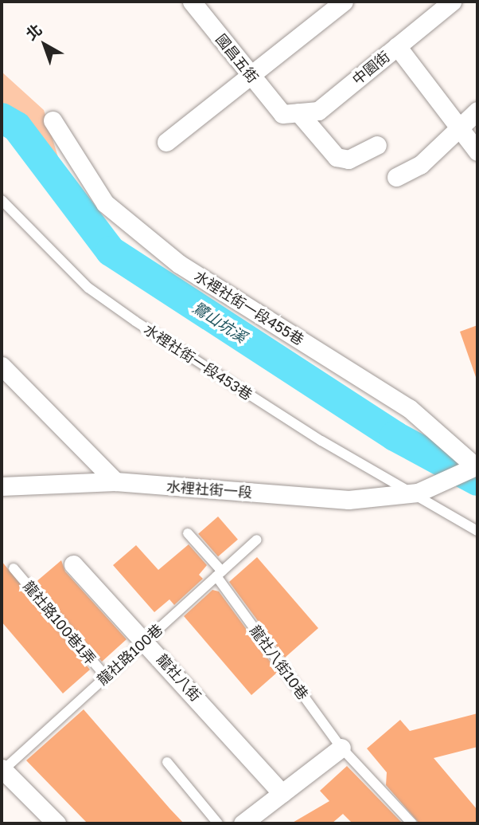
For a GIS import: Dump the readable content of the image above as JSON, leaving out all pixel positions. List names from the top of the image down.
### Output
{
  "streets": {
    "street": [
      "國昌五街",
      "中園街",
      "水裡社街一段455巷",
      "水裡社街一段",
      "龍社八街"
    ],
    "lane": [
      "水裡社街一段453巷",
      "龍社路100巷1弄",
      "龍社路100巷",
      "龍社八街10巷"
    ]
  },
  "crossings": [
    ["國昌五街", "中園街"],
    ["水裡社街一段455巷", "水裡社街一段"],
    ["水裡社街一段453巷", "水裡社街一段"],
    ["龍社路100巷1弄", "龍社路100巷"],
    ["龍社路100巷", "龍社八街10巷"],
    ["龍社路100巷", "龍社八街"]
  ],
  "water": ["鷺山坑溪"],
  "north": "top left"
}
